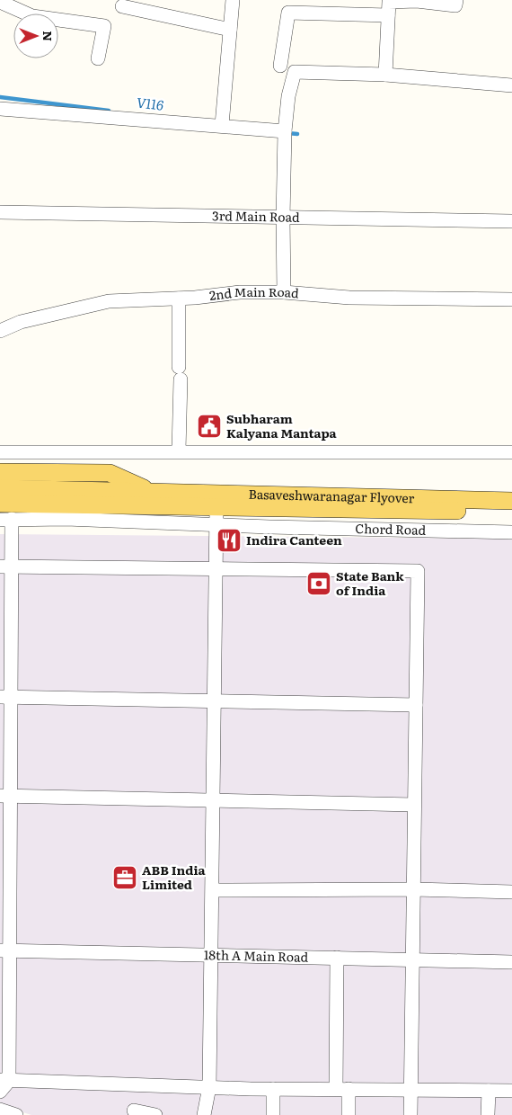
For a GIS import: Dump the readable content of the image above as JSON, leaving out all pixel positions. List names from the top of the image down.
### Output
{
  "streets": {
    "main road": ["Basaveshwaranagar Flyover"],
    "street": [
      "3rd Main Road",
      "2nd Main Road",
      "Chord Road",
      "18th A Main Road"
    ]
  },
  "crossings": [
    ["Basaveshwaranagar Flyover", "Chord Road"]
  ],
  "water": ["V116"],
  "places": {
    "public building": ["Subharam Kalyana Mantapa"],
    "restaurant": ["Indira Canteen"],
    "bank": ["State Bank of India"],
    "office": ["ABB India Limited"]
  },
  "north": "right"
}
